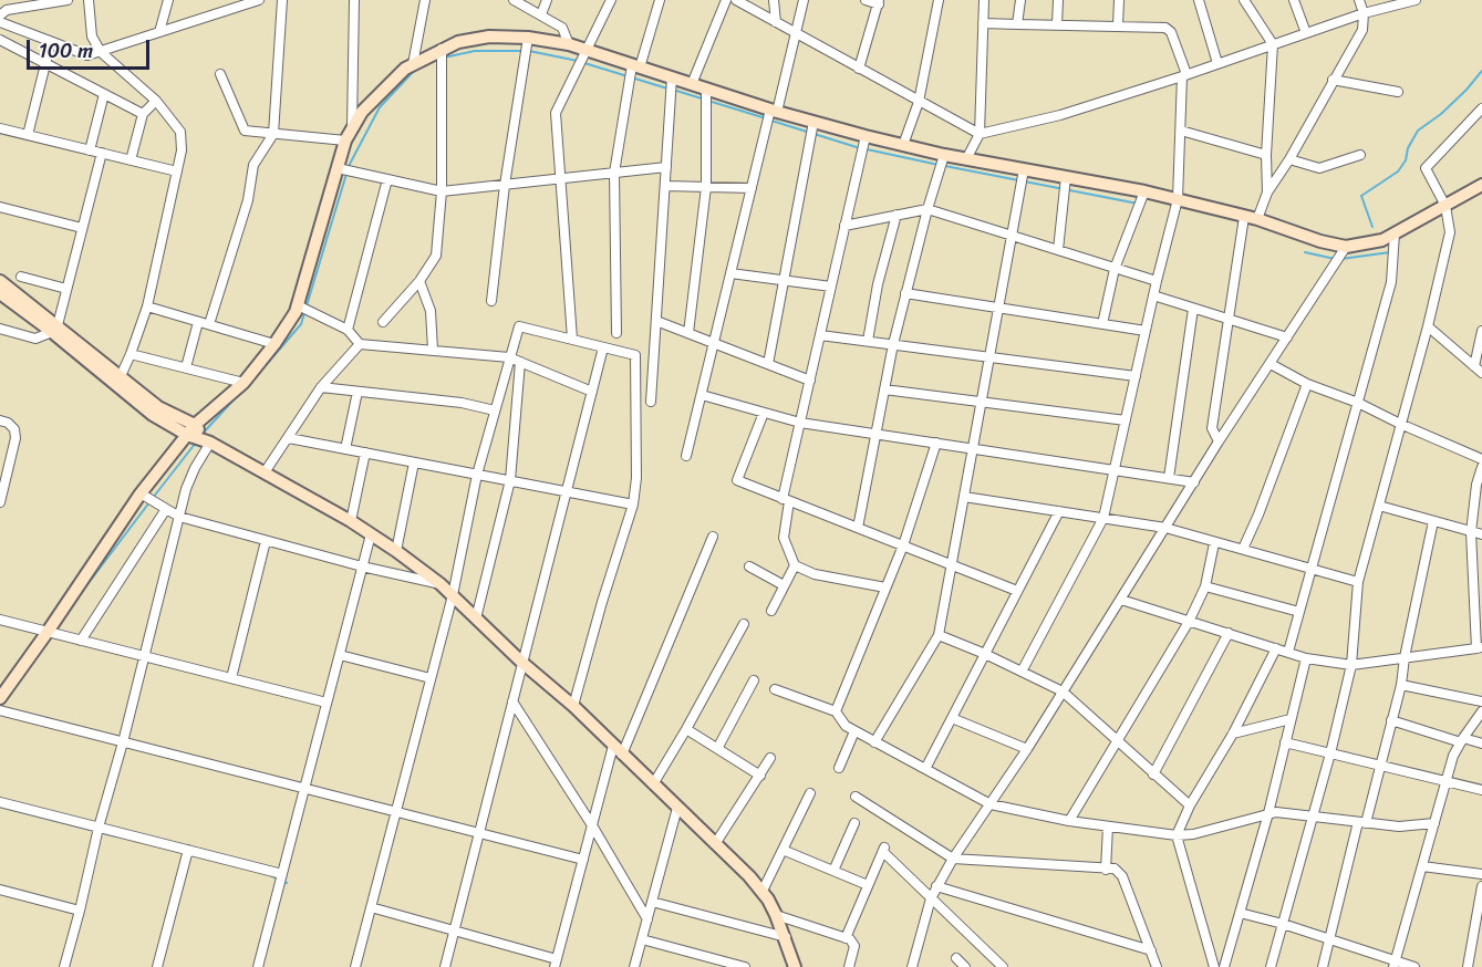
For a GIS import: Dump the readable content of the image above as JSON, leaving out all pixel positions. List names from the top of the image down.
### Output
{
  "scale_bar": "100 m"
}
